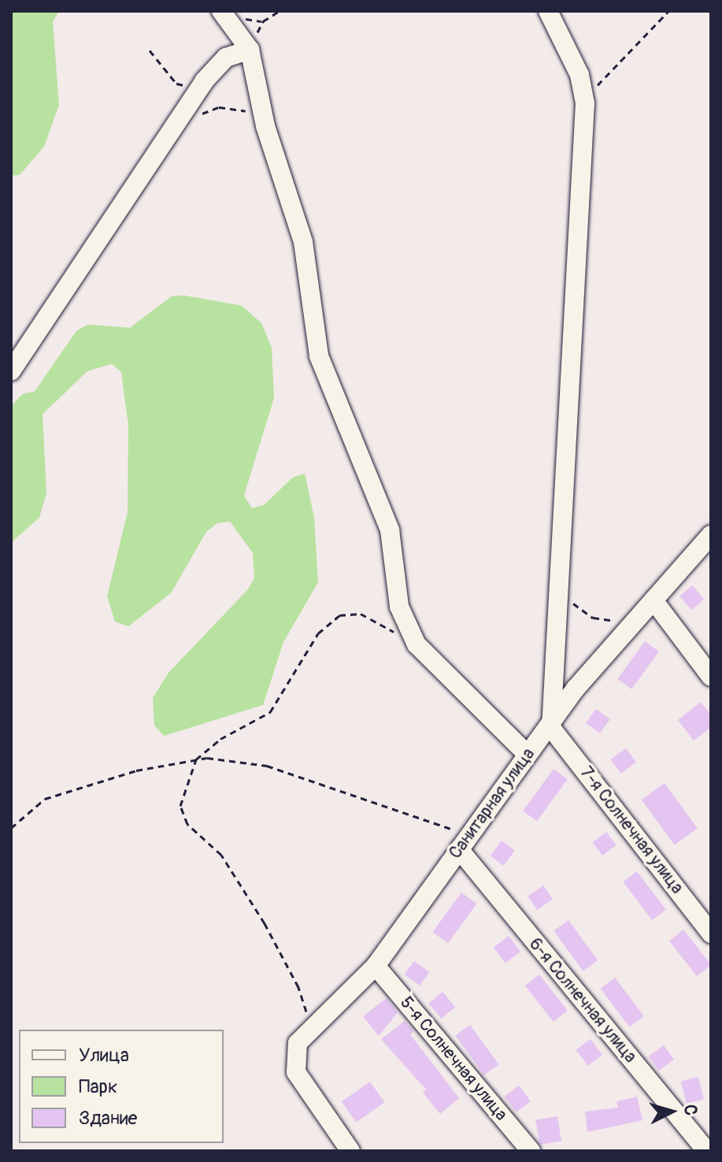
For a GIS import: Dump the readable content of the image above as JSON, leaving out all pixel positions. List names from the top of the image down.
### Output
{
  "streets": {
    "street": [
      "Санитарная улица",
      "7-я Солнечная улица",
      "6-я Солнечная улица",
      "5-я Солнечная улица"
    ]
  },
  "crossings": [
    ["Санитарная улица", "7-я Солнечная улица"],
    ["Санитарная улица", "6-я Солнечная улица"],
    ["Санитарная улица", "5-я Солнечная улица"]
  ],
  "legend": ["Улица", "Парк", "Здание"],
  "north": "right"
}
